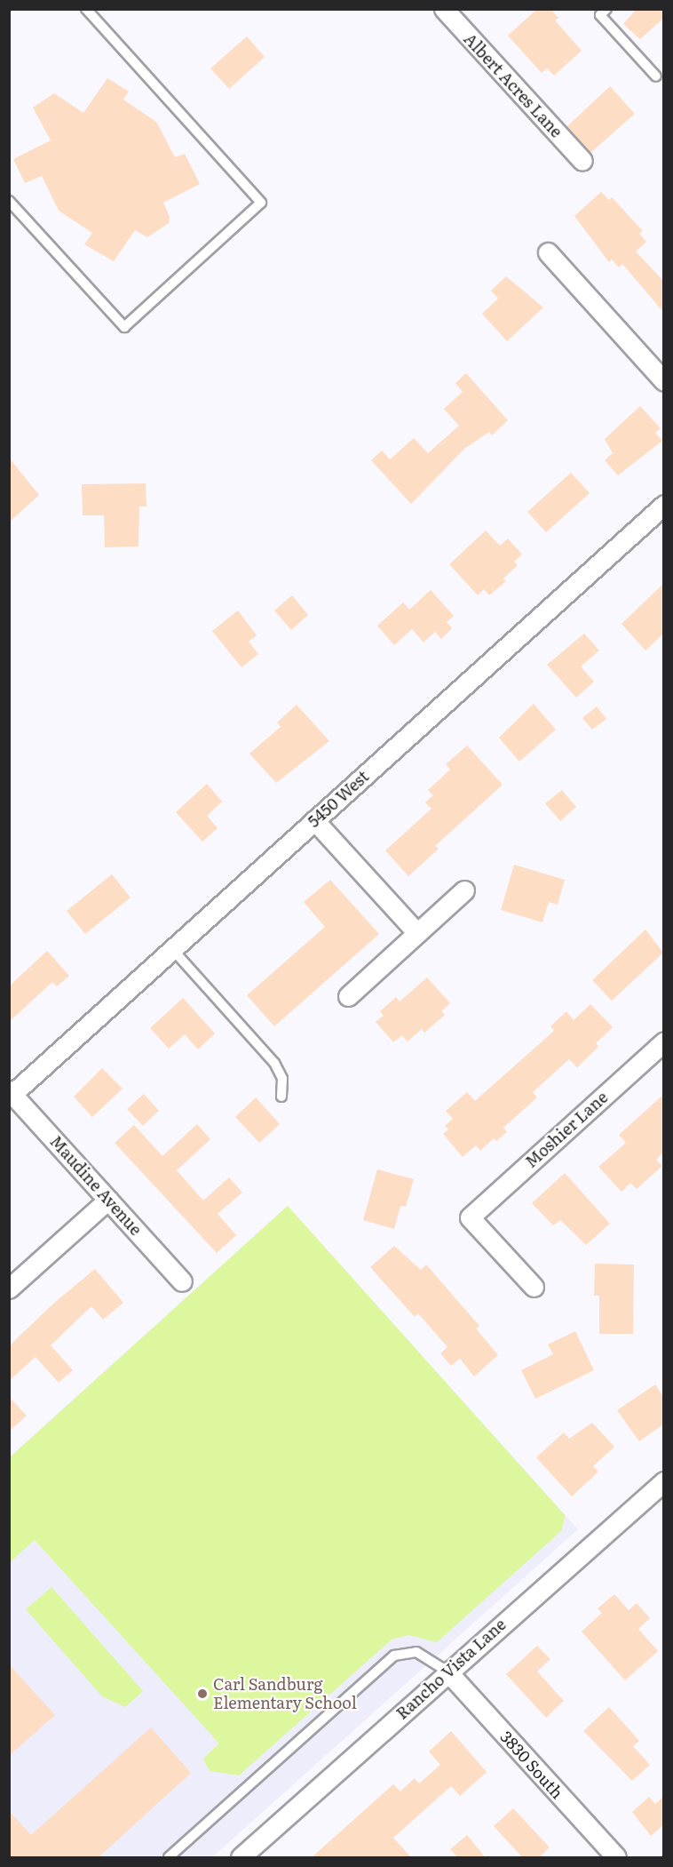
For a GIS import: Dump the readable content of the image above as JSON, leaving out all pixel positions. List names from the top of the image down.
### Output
{
  "streets": {
    "street": [
      "Albert Acres Lane",
      "5450 West",
      "Moshier Lane",
      "Maudine Avenue",
      "Rancho Vista Lane",
      "3830 South"
    ]
  },
  "crossings": [
    ["5450 West", "Maudine Avenue"],
    ["Rancho Vista Lane", "3830 South"]
  ],
  "places": ["Carl Sandburg Elementary School"]
}
